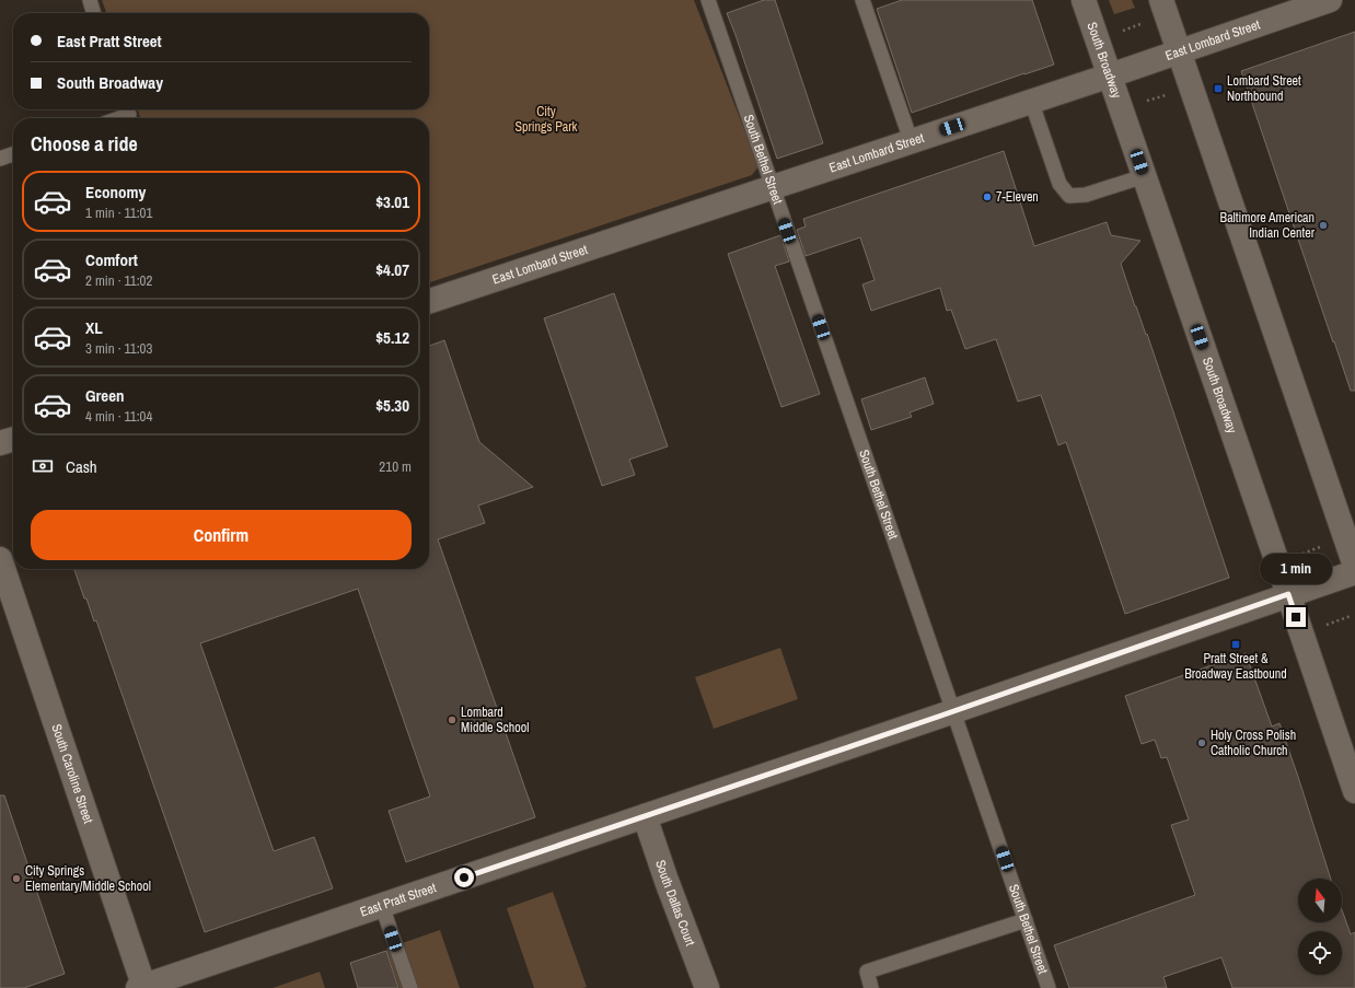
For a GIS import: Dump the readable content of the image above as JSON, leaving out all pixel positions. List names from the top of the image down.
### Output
{
  "streets": {
    "main road": [
      "East Lombard Street",
      "South Broadway",
      "South Caroline Street",
      "East Pratt Street",
      "South Dallas Court"
    ],
    "lane": ["South Bethel Street"]
  },
  "crossings": [
    ["East Lombard Street", "South Broadway"],
    ["East Lombard Street", "South Bethel Street"],
    ["South Broadway", "East Pratt Street"],
    ["South Bethel Street", "East Pratt Street"],
    ["South Caroline Street", "East Pratt Street"],
    ["East Pratt Street", "South Dallas Court"]
  ],
  "parks": ["City Springs Park"],
  "places": {
    "transit": ["Lombard Street Northbound", "Pratt Street & Broadway Eastbound"],
    "other": [
      "7-Eleven",
      "Baltimore American Indian Center",
      "Lombard Middle School",
      "Holy Cross Polish Catholic Church",
      "City Springs Elementary/Middle School"
    ]
  },
  "north": "top",
  "page": {
    "banner": ["East Pratt Street", "South Broadway"],
    "heading": "Choose a ride",
    "list": [
      {
        "name": "Economy",
        "note": "1 min · 11:01",
        "value": "$3.01"
      },
      {
        "name": "Comfort",
        "note": "2 min · 11:02",
        "value": "$4.07"
      },
      {
        "name": "XL",
        "note": "3 min · 11:03",
        "value": "$5.12"
      },
      {
        "name": "Green",
        "note": "4 min · 11:04",
        "value": "$5.30"
      }
    ],
    "pay": ["Cash", "210 m"],
    "buttons": "Confirm",
    "bubble": "1 min"
  }
}
